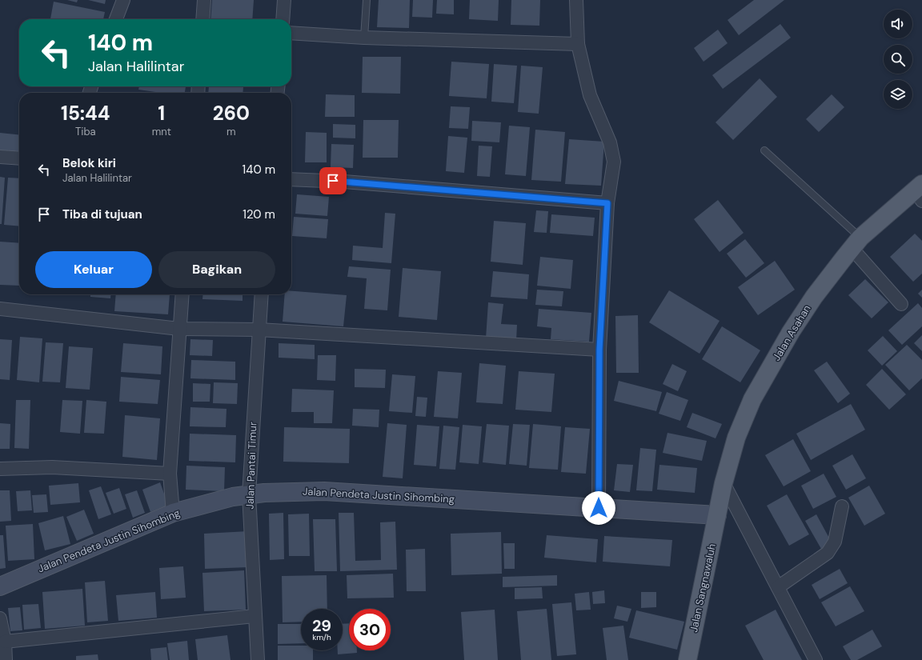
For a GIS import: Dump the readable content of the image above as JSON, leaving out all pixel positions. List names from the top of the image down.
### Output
{
  "streets": {
    "main road": ["Jalan Asahan", "Jalan Sangnawaluh"],
    "street": ["Jalan Pantai Timur", "Jalan Pendeta Justin Sihombing"]
  },
  "crossings": [
    ["Jalan Asahan", "Jalan Pendeta Justin Sihombing"],
    ["Jalan Asahan", "Jalan Sangnawaluh"],
    ["Jalan Pantai Timur", "Jalan Pendeta Justin Sihombing"],
    ["Jalan Pendeta Justin Sihombing", "Jalan Sangnawaluh"]
  ],
  "page": {
    "turn": ["140 m", "Jalan Halilintar"],
    "eta": [
      "15:44",
      "Tiba",
      "1",
      "mnt",
      "260",
      "m"
    ],
    "list": [
      {
        "name": "Belok kiri",
        "note": "Jalan Halilintar",
        "value": "140 m"
      },
      {
        "name": "Tiba di tujuan",
        "value": "120 m"
      }
    ],
    "buttons": ["Keluar", "Bagikan"],
    "speed": "29 km/h",
    "limit": "30"
  }
}
